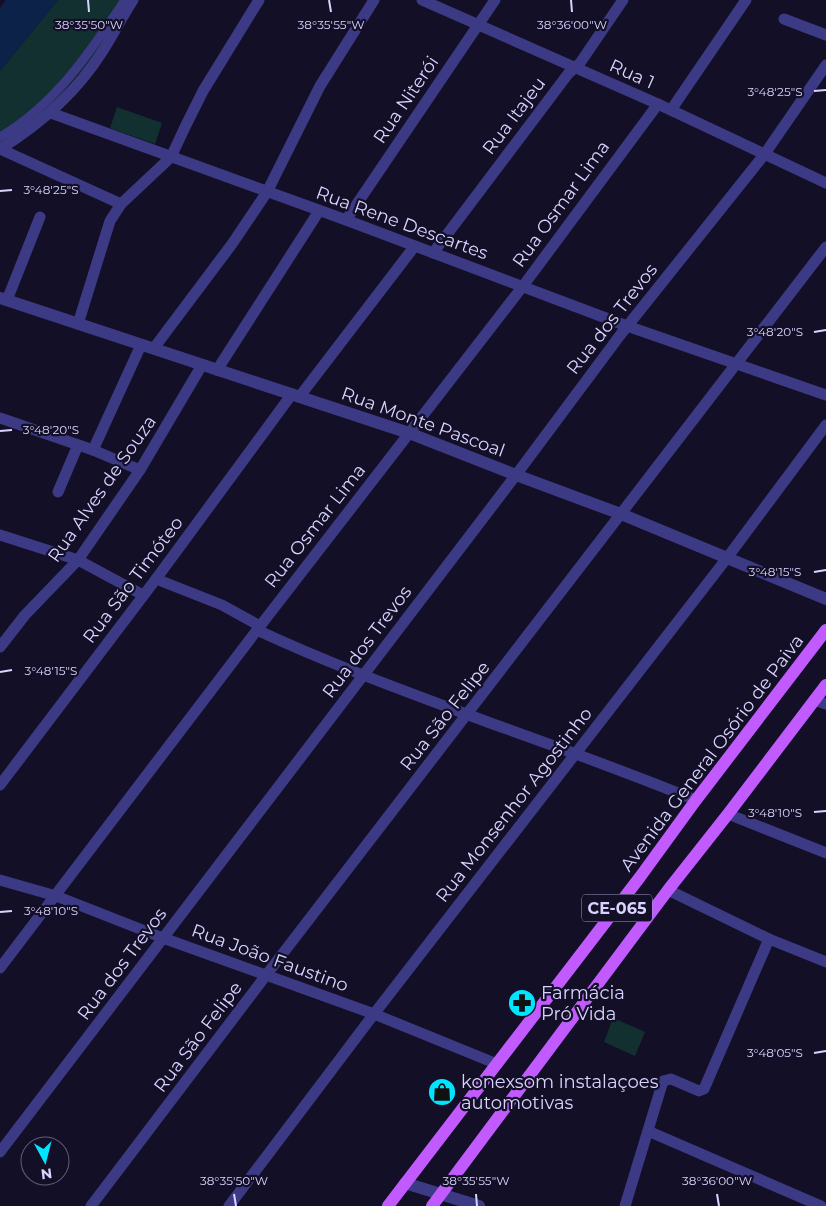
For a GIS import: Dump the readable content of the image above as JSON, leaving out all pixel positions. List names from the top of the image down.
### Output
{
  "streets": {
    "main road": ["Avenida General Osório de Paiva", "CE-065"],
    "street": [
      "Rua 1",
      "Rua Niterói",
      "Rua Itajeu",
      "Rua Osmar Lima",
      "Rua Rene Descartes",
      "Rua dos Trevos",
      "Rua Monte Pascoal",
      "Rua Alves de Souza",
      "Rua São Timóteo",
      "Rua São Felipe",
      "Rua Monsenhor Agostinho",
      "Rua João Faustino"
    ]
  },
  "crossings": [
    ["Rua 1", "Rua Niterói"],
    ["Rua 1", "Rua Itajeu"],
    ["Rua 1", "Rua Osmar Lima"],
    ["Rua 1", "Rua dos Trevos"],
    ["Rua Niterói", "Rua Rene Descartes"],
    ["Rua Itajeu", "Rua Rene Descartes"],
    ["Rua Osmar Lima", "Rua Rene Descartes"],
    ["Rua Osmar Lima", "Rua Monte Pascoal"],
    ["Rua Osmar Lima", "Rua João Faustino"],
    ["Rua Rene Descartes", "Rua dos Trevos"],
    ["Rua Rene Descartes", "Rua São Felipe"],
    ["Rua dos Trevos", "Rua Monte Pascoal"],
    ["Rua dos Trevos", "Rua João Faustino"],
    ["Rua Monte Pascoal", "Rua Alves de Souza"],
    ["Rua Monte Pascoal", "Rua São Timóteo"],
    ["Rua Monte Pascoal", "Rua São Felipe"],
    ["Rua Monte Pascoal", "Rua Monsenhor Agostinho"],
    ["Rua São Felipe", "Rua João Faustino"],
    ["Avenida General Osório de Paiva", "Rua João Faustino"],
    ["Rua Monsenhor Agostinho", "Rua João Faustino"]
  ],
  "places": {
    "pharmacy": ["Farmácia Pró Vida"],
    "shop": ["konexsom instalaçoes automotivas"]
  },
  "north": "bottom",
  "coordinates": [
    "38°35'50\"W",
    "38°35'55\"W",
    "38°36'00\"W",
    "3°48'25\"S",
    "3°48'20\"S",
    "3°48'15\"S",
    "3°48'10\"S",
    "3°48'05\"S"
  ]
}
